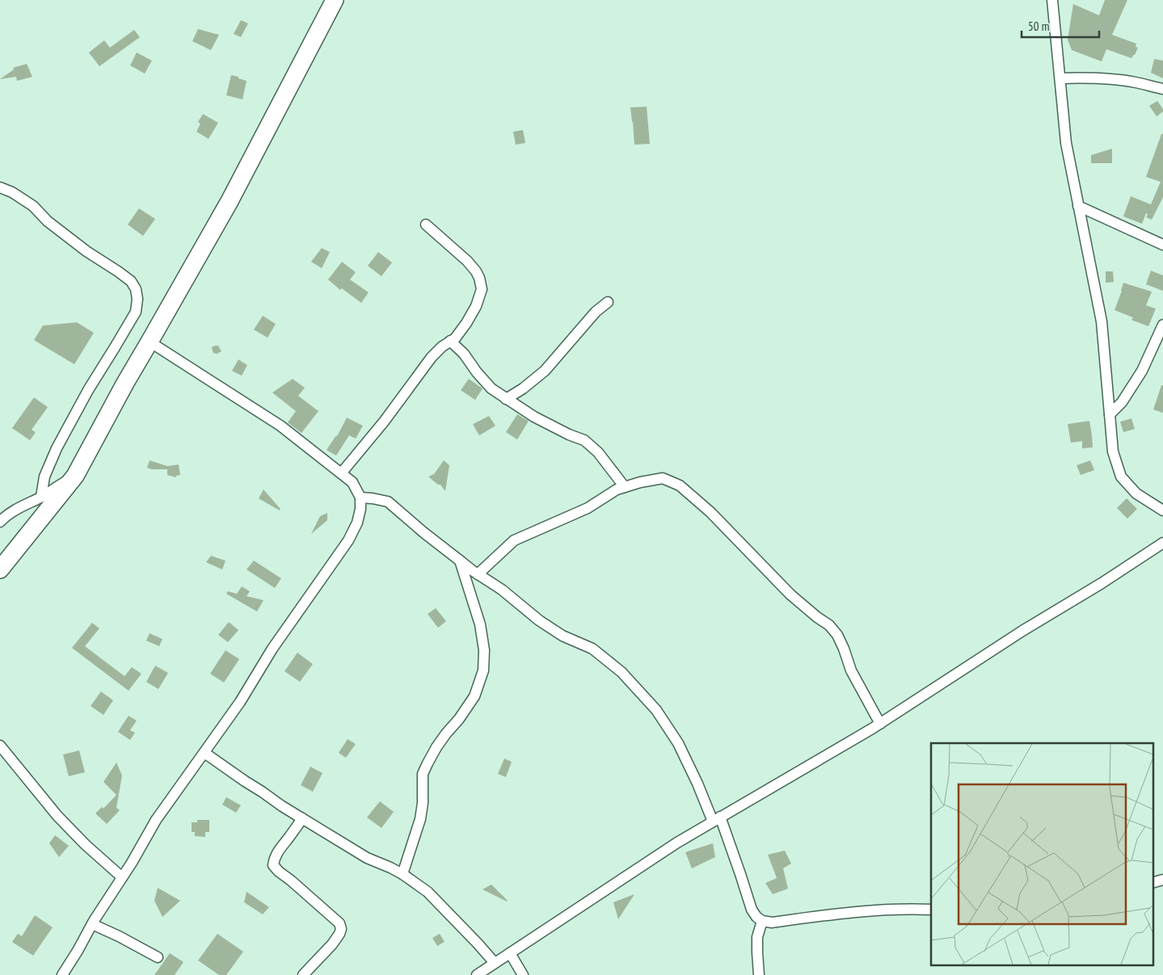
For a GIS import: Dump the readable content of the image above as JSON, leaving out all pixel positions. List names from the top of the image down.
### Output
{
  "scale_bar": "50 m"
}
